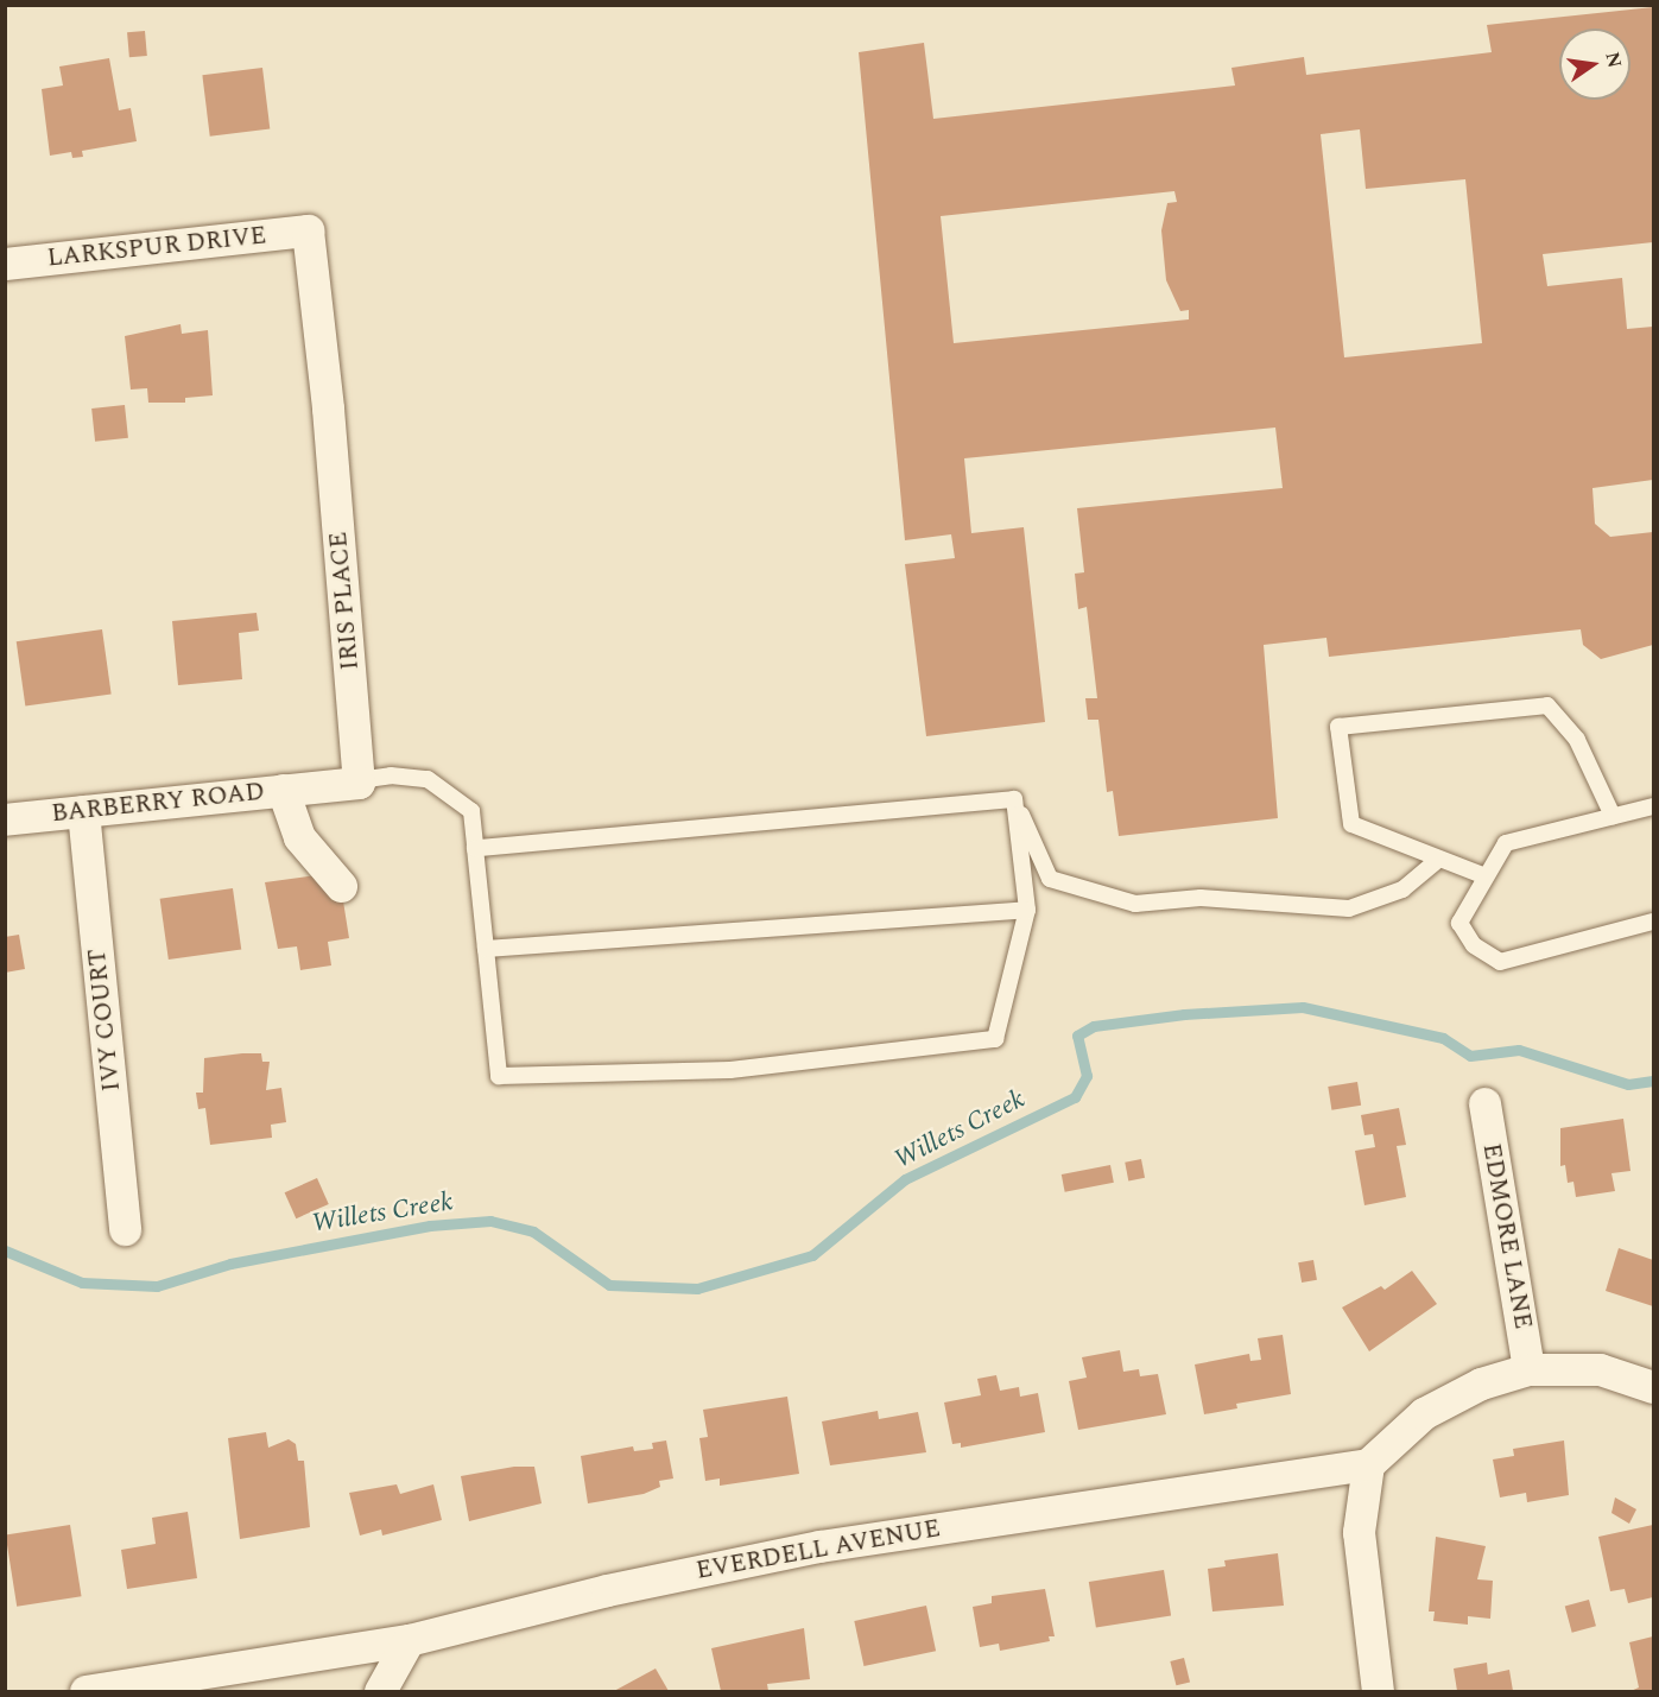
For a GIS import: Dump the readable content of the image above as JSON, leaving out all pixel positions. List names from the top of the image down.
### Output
{
  "streets": {
    "street": [
      "LARKSPUR DRIVE",
      "IRIS PLACE",
      "BARBERRY ROAD",
      "IVY COURT",
      "EDMORE LANE",
      "EVERDELL AVENUE"
    ]
  },
  "crossings": [
    ["LARKSPUR DRIVE", "IRIS PLACE"],
    ["BARBERRY ROAD", "IVY COURT"]
  ],
  "water": ["Willets Creek"],
  "north": "right"
}
